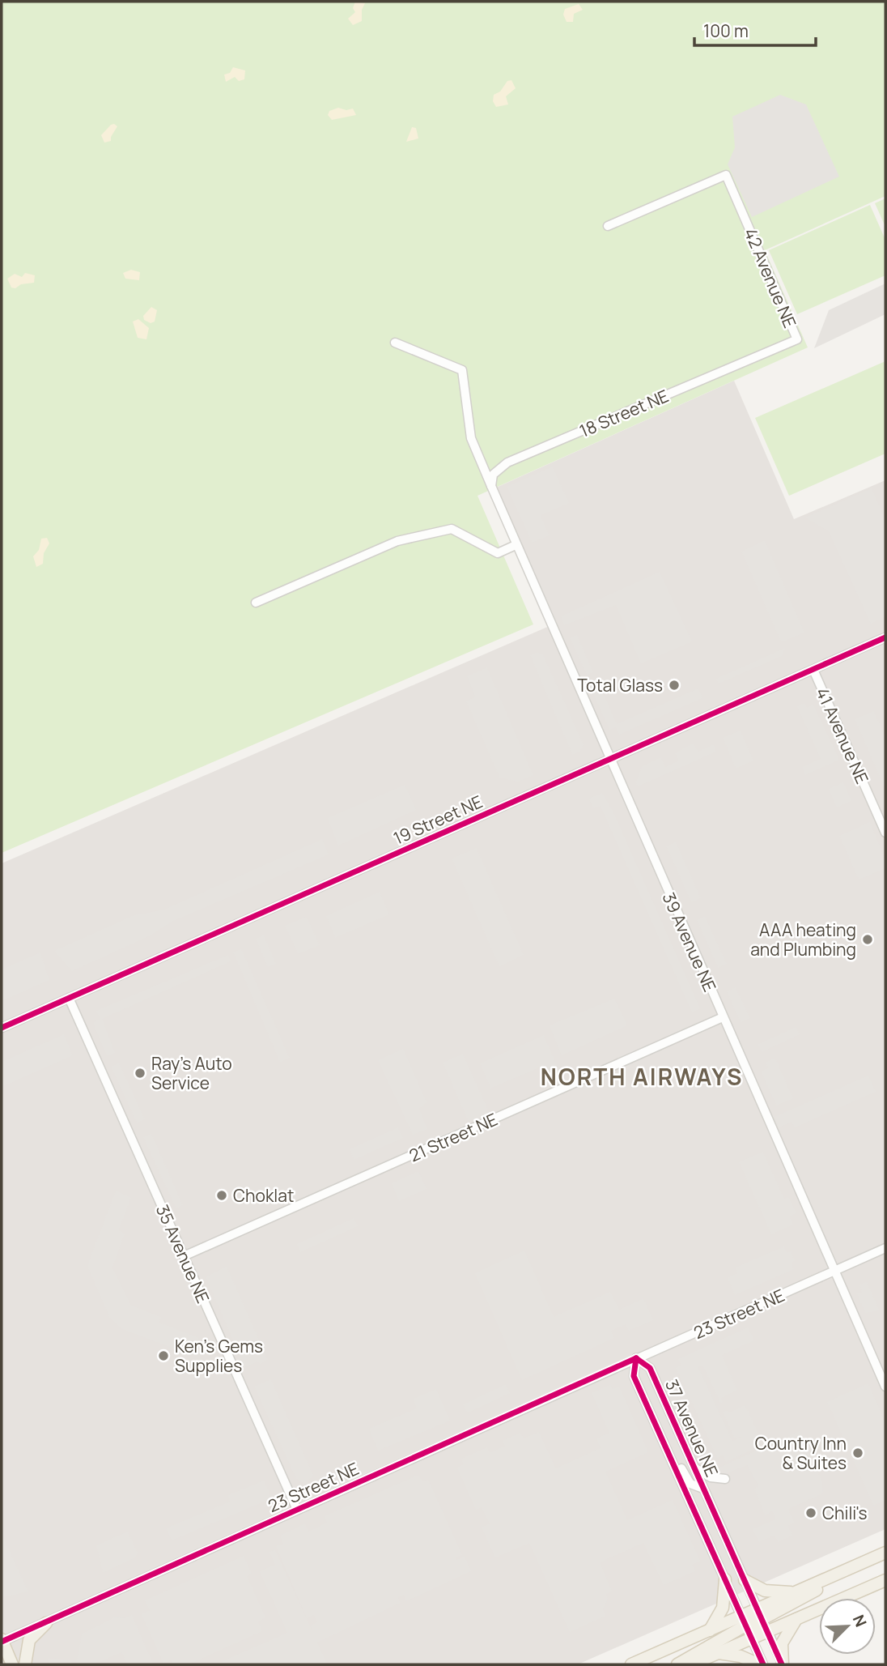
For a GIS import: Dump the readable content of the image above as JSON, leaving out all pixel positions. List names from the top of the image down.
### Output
{
  "streets": {
    "street": [
      "42 Avenue NE",
      "18 Street NE",
      "41 Avenue NE",
      "19 Street NE",
      "39 Avenue NE",
      "21 Street NE",
      "35 Avenue NE",
      "23 Street NE",
      "37 Avenue NE"
    ]
  },
  "crossings": [
    ["42 Avenue NE", "18 Street NE"],
    ["18 Street NE", "39 Avenue NE"],
    ["41 Avenue NE", "19 Street NE"],
    ["19 Street NE", "39 Avenue NE"],
    ["19 Street NE", "35 Avenue NE"],
    ["39 Avenue NE", "21 Street NE"],
    ["39 Avenue NE", "23 Street NE"],
    ["21 Street NE", "35 Avenue NE"],
    ["35 Avenue NE", "23 Street NE"],
    ["23 Street NE", "37 Avenue NE"]
  ],
  "districts": ["NORTH AIRWAYS"],
  "places": [
    "Total Glass",
    "AAA heating and Plumbing",
    "Ray's Auto Service",
    "Choklat",
    "Ken's Gems Supplies",
    "Country Inn & Suites",
    "Chili's"
  ],
  "scale_bar": "100 m",
  "north": "top right"
}
